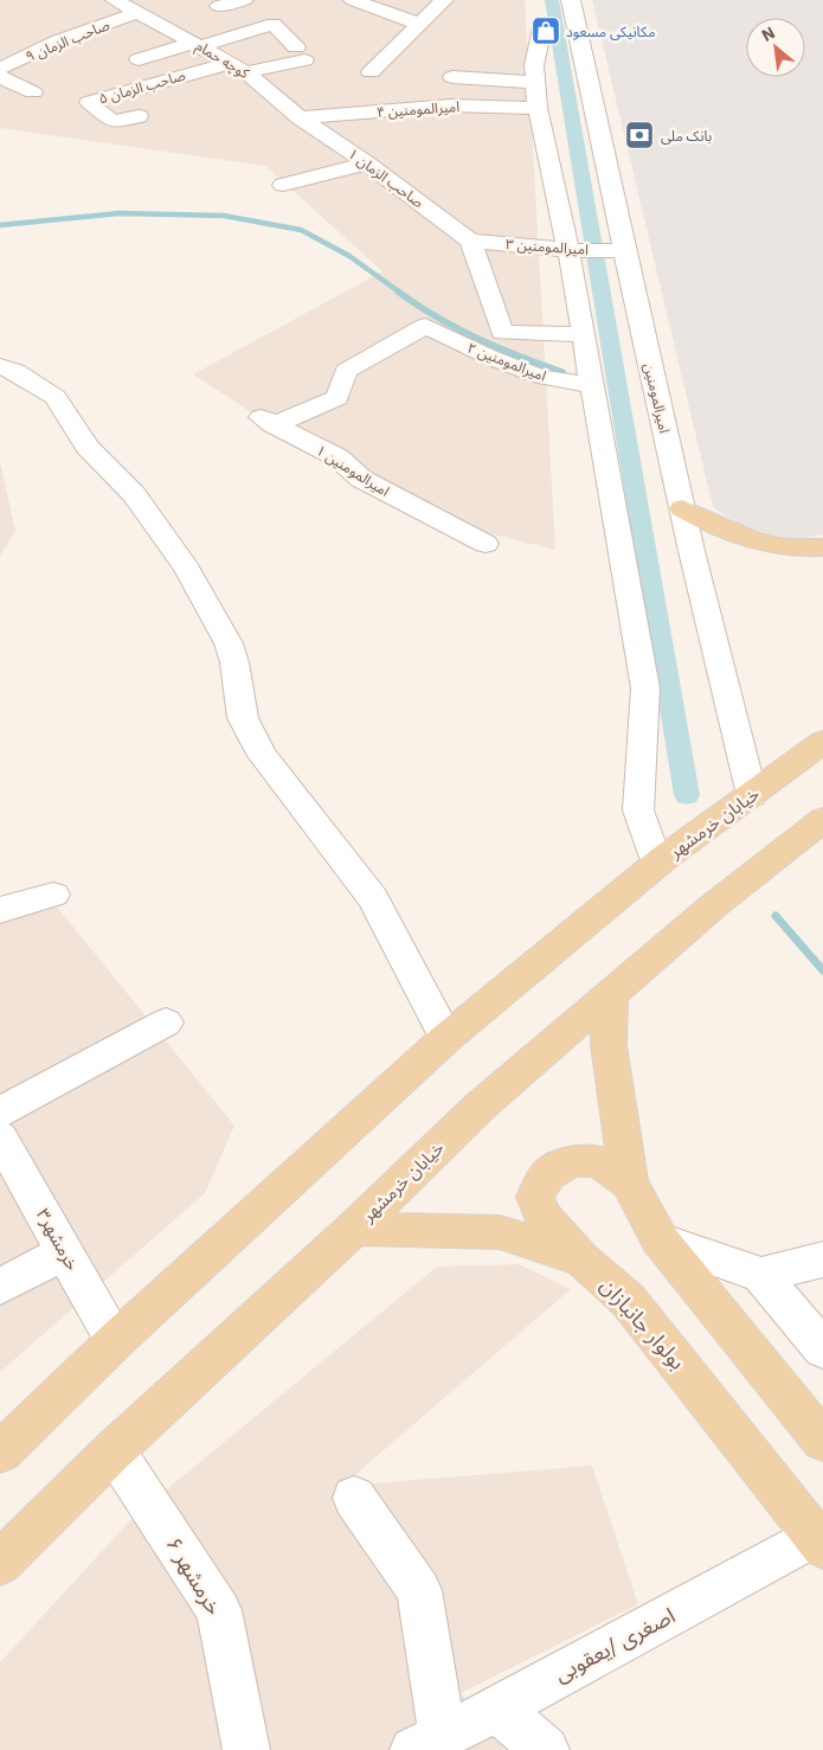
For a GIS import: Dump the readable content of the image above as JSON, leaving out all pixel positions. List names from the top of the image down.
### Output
{
  "streets": {
    "main road": ["خیابان خرمشهر", "بولوار جانبازان"],
    "street": [
      "صاحب الزمان ۹",
      "کوچه حمام",
      "صاحب الزمان ۵",
      "امیرالمومنین ۴",
      "صاحب الزمان ۱",
      "امیرالمومنین ۳",
      "امیرالمومنین ۲",
      "امیرالمومنین",
      "امیرالمومنین ۱",
      "خرمشهر۳",
      "خرمشهر ۶",
      "اصغری /یعقوبی"
    ]
  },
  "crossings": [
    ["صاحب الزمان ۹", "کوچه حمام"],
    ["کوچه حمام", "صاحب الزمان ۵"],
    ["کوچه حمام", "امیرالمومنین ۴"],
    ["کوچه حمام", "صاحب الزمان ۱"],
    ["امیرالمومنین ۴", "صاحب الزمان ۱"],
    ["صاحب الزمان ۱", "امیرالمومنین ۳"],
    ["امیرالمومنین ۳", "امیرالمومنین"],
    ["امیرالمومنین ۲", "امیرالمومنین ۱"],
    ["امیرالمومنین", "خیابان خرمشهر"],
    ["خیابان خرمشهر", "خرمشهر۳"],
    ["خیابان خرمشهر", "بولوار جانبازان"],
    ["خیابان خرمشهر", "خرمشهر ۶"],
    ["بولوار جانبازان", "اصغری /یعقوبی"]
  ],
  "places": {
    "shop": ["مکانیکی مسعود"],
    "bank": ["بانک ملی"]
  },
  "north": "top left"
}
